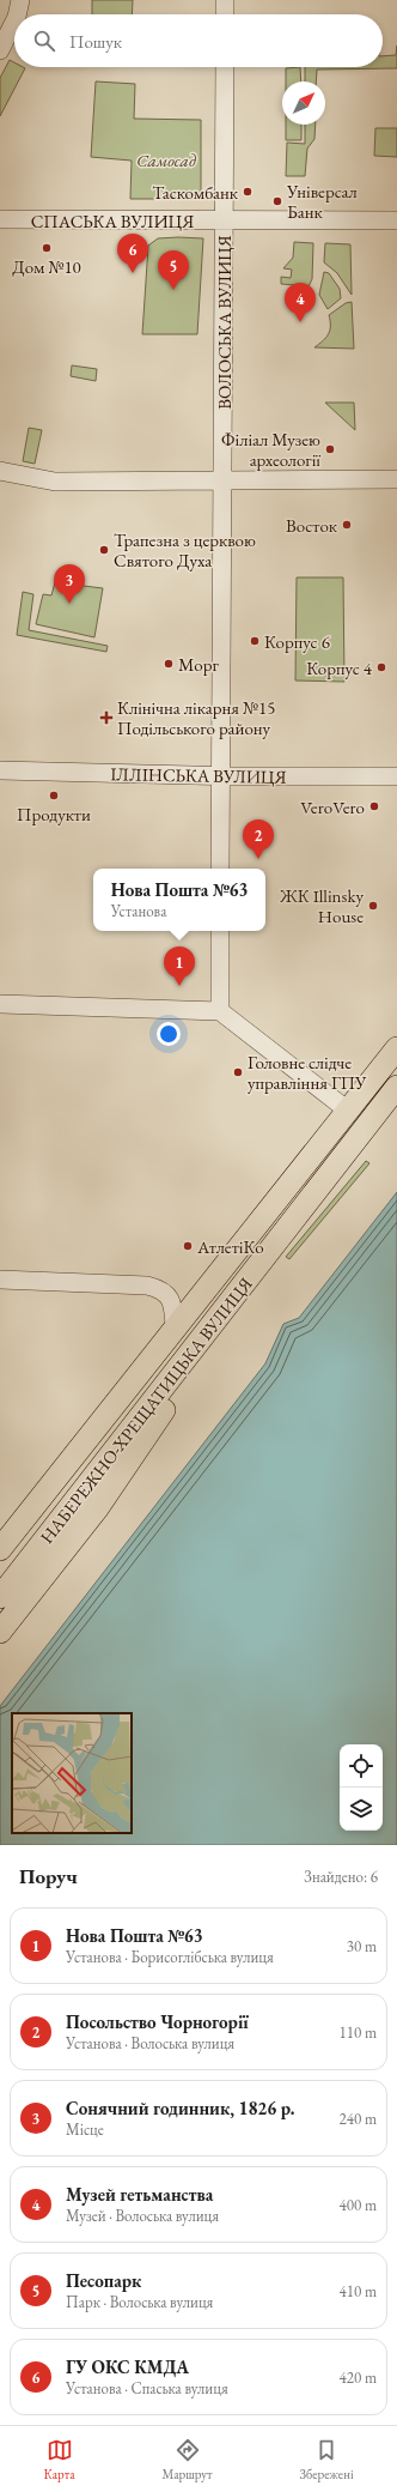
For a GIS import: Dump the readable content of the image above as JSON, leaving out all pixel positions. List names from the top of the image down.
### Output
{
  "streets": {
    "main road": ["НАБЕРЕЖНО-ХРЕЩАТИЦЬКА ВУЛИЦЯ"],
    "street": ["СПАСЬКА ВУЛИЦЯ", "ВОЛОСЬКА ВУЛИЦЯ", "ІЛЛІНСЬКА ВУЛИЦЯ"]
  },
  "crossings": [
    ["СПАСЬКА ВУЛИЦЯ", "ВОЛОСЬКА ВУЛИЦЯ"],
    ["ВОЛОСЬКА ВУЛИЦЯ", "ІЛЛІНСЬКА ВУЛИЦЯ"]
  ],
  "parks": ["Самосад"],
  "places": {
    "other": [
      "Таскомбанк",
      "Універсал Банк",
      "Дом №10",
      "Філіал Музею археології",
      "Восток",
      "Трапезна з церквою Святого Духа",
      "Корпус 6",
      "Морг",
      "Корпус 4",
      "Продукти",
      "VeroVero",
      "ЖК Illinsky House",
      "Головне слідче управління ГПУ",
      "АтлетіКо"
    ],
    "health": ["Клінічна лікарня №15 Подільського району"]
  },
  "north": "top right",
  "page": {
    "search": "Пошук",
    "pins": [
      "6",
      "5",
      "4",
      "3",
      "2",
      "1"
    ],
    "popup": ["Нова Пошта №63", "Установа"],
    "heading": ["Поруч", "Знайдено: 6"],
    "list": [
      {
        "mark": "1",
        "name": "Нова Пошта №63",
        "note": "Установа · Борисоглібська вулиця",
        "value": "30 m"
      },
      {
        "mark": "2",
        "name": "Посольство Чорногорії",
        "note": "Установа · Волоська вулиця",
        "value": "110 m"
      },
      {
        "mark": "3",
        "name": "Сонячний годинник, 1826 р.",
        "note": "Місце",
        "value": "240 m"
      },
      {
        "mark": "4",
        "name": "Музей гетьманства",
        "note": "Музей · Волоська вулиця",
        "value": "400 m"
      },
      {
        "mark": "5",
        "name": "Песопарк",
        "note": "Парк · Волоська вулиця",
        "value": "410 m"
      },
      {
        "mark": "6",
        "name": "ГУ ОКС КМДА",
        "note": "Установа · Спаська вулиця",
        "value": "420 m"
      }
    ],
    "nav": ["Карта", "Маршрут", "Збережені"]
  }
}
